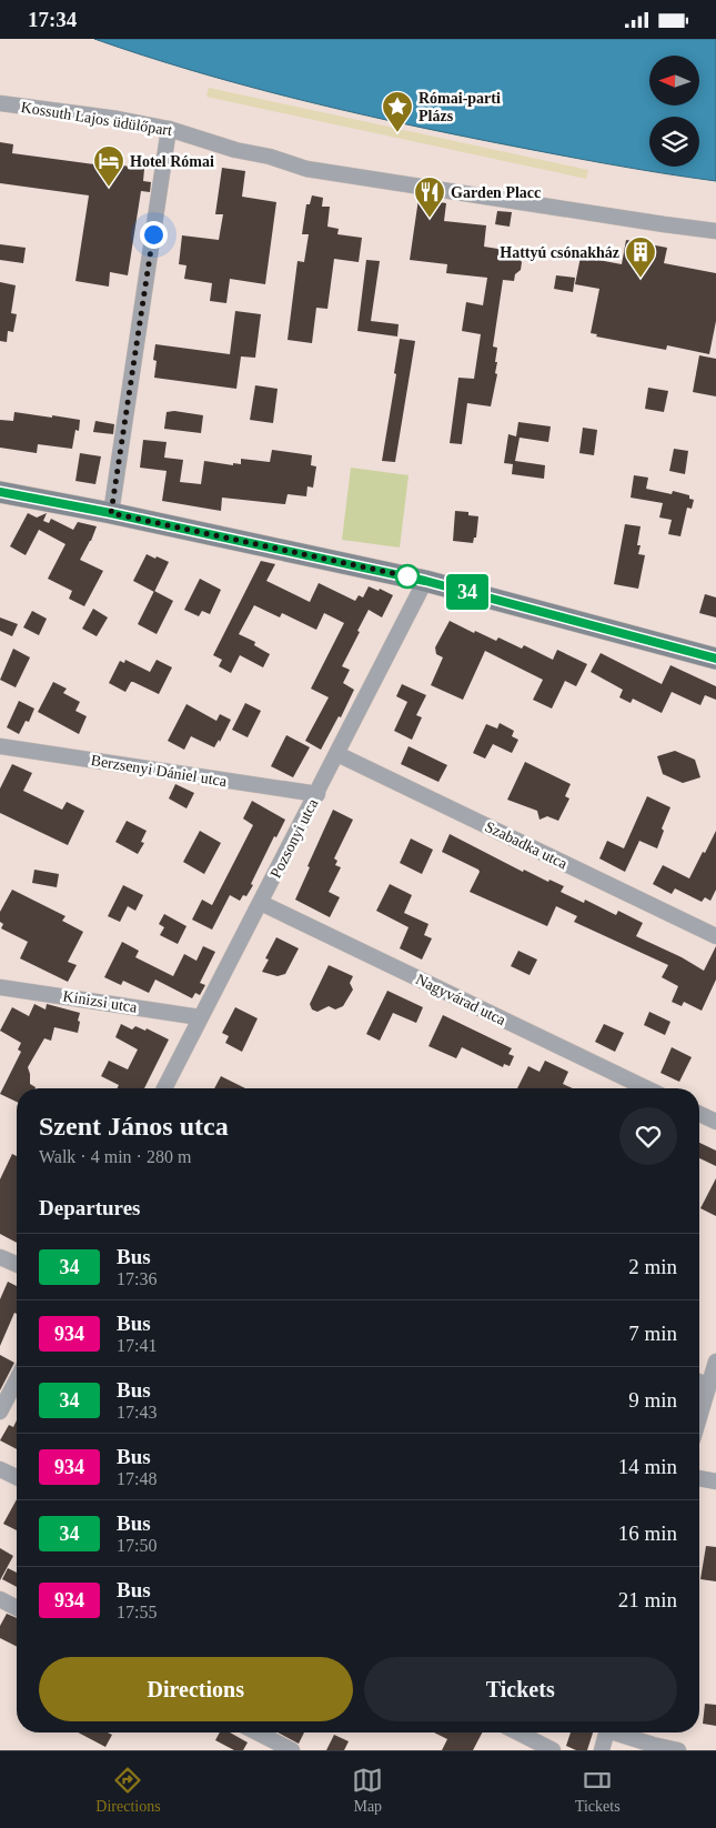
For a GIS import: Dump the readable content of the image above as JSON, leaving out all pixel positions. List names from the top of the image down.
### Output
{
  "streets": {
    "street": [
      "Kossuth Lajos üdülőpart",
      "Berzsenyi Dániel utca",
      "Pozsonyi utca",
      "Szabadka utca",
      "Nagyvárad utca",
      "Kinizsi utca"
    ]
  },
  "crossings": [
    ["Berzsenyi Dániel utca", "Pozsonyi utca"],
    ["Pozsonyi utca", "Szabadka utca"],
    ["Pozsonyi utca", "Nagyvárad utca"],
    ["Pozsonyi utca", "Kinizsi utca"]
  ],
  "places": {
    "place": ["Római-parti Plázs"],
    "hotel": ["Hotel Római"],
    "restaurant": ["Garden Placc"],
    "building": ["Hattyú csónakház"]
  },
  "lines": ["bus line 34"],
  "north": "left",
  "page": {
    "status": "17:34",
    "on_map": "34",
    "heading": [
      ["Szent János utca", "Walk · 4 min · 280 m"],
      "Departures"
    ],
    "list": [
      {
        "mark": "34",
        "name": "Bus",
        "note": "17:36",
        "value": "2 min"
      },
      {
        "mark": "934",
        "name": "Bus",
        "note": "17:41",
        "value": "7 min"
      },
      {
        "mark": "34",
        "name": "Bus",
        "note": "17:43",
        "value": "9 min"
      },
      {
        "mark": "934",
        "name": "Bus",
        "note": "17:48",
        "value": "14 min"
      },
      {
        "mark": "34",
        "name": "Bus",
        "note": "17:50",
        "value": "16 min"
      },
      {
        "mark": "934",
        "name": "Bus",
        "note": "17:55",
        "value": "21 min"
      }
    ],
    "buttons": ["Directions", "Tickets"],
    "tabs": ["Directions", "Map", "Tickets"]
  }
}
